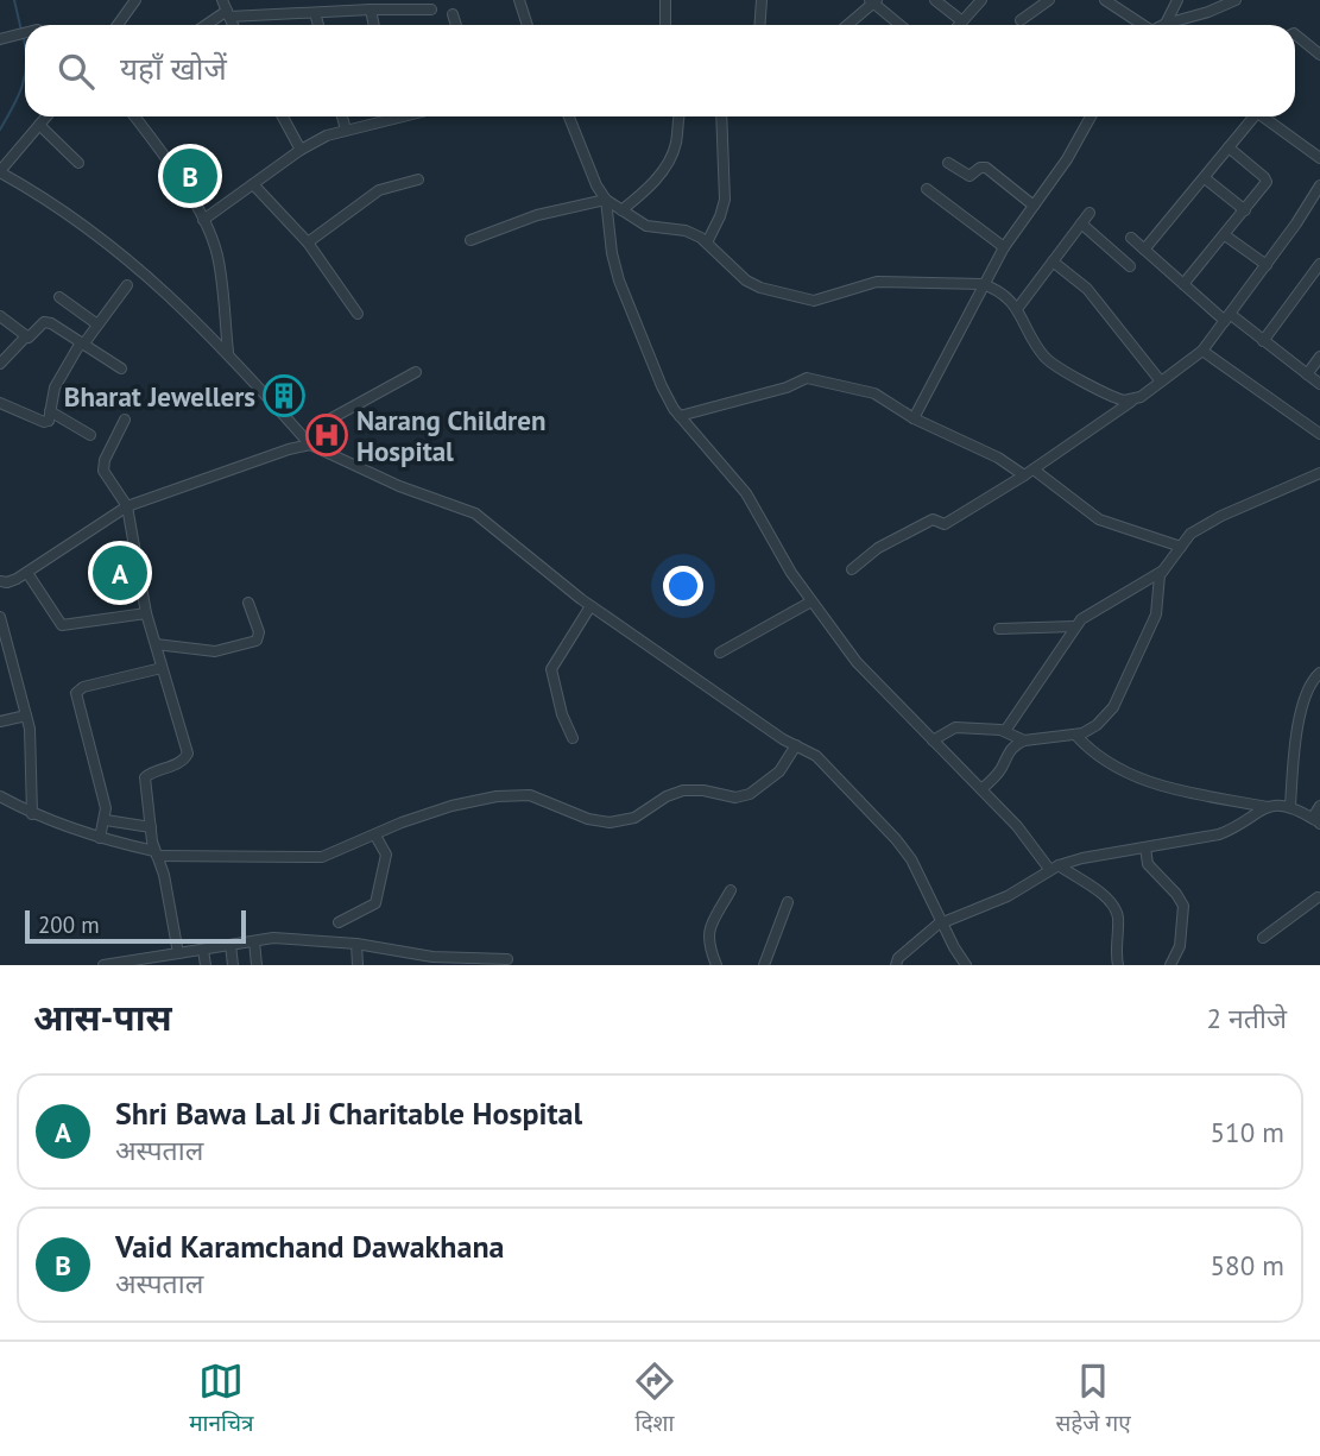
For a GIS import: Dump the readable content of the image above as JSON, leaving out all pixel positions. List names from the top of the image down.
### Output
{
  "places": {
    "building": ["Bharat Jewellers"],
    "hospital": ["Narang Children Hospital"]
  },
  "scale_bar": "200 m",
  "page": {
    "search": "यहाँ खोजें",
    "pins": ["B", "A"],
    "scale": "200 m",
    "heading": ["आस-पास", "2 नतीजे"],
    "list": [
      {
        "mark": "A",
        "name": "Shri Bawa Lal Ji Charitable Hospital",
        "note": "अस्पताल",
        "value": "510 m"
      },
      {
        "mark": "B",
        "name": "Vaid Karamchand Dawakhana",
        "note": "अस्पताल",
        "value": "580 m"
      }
    ],
    "nav": ["मानचित्र", "दिशा", "सहेजे गए"]
  }
}
